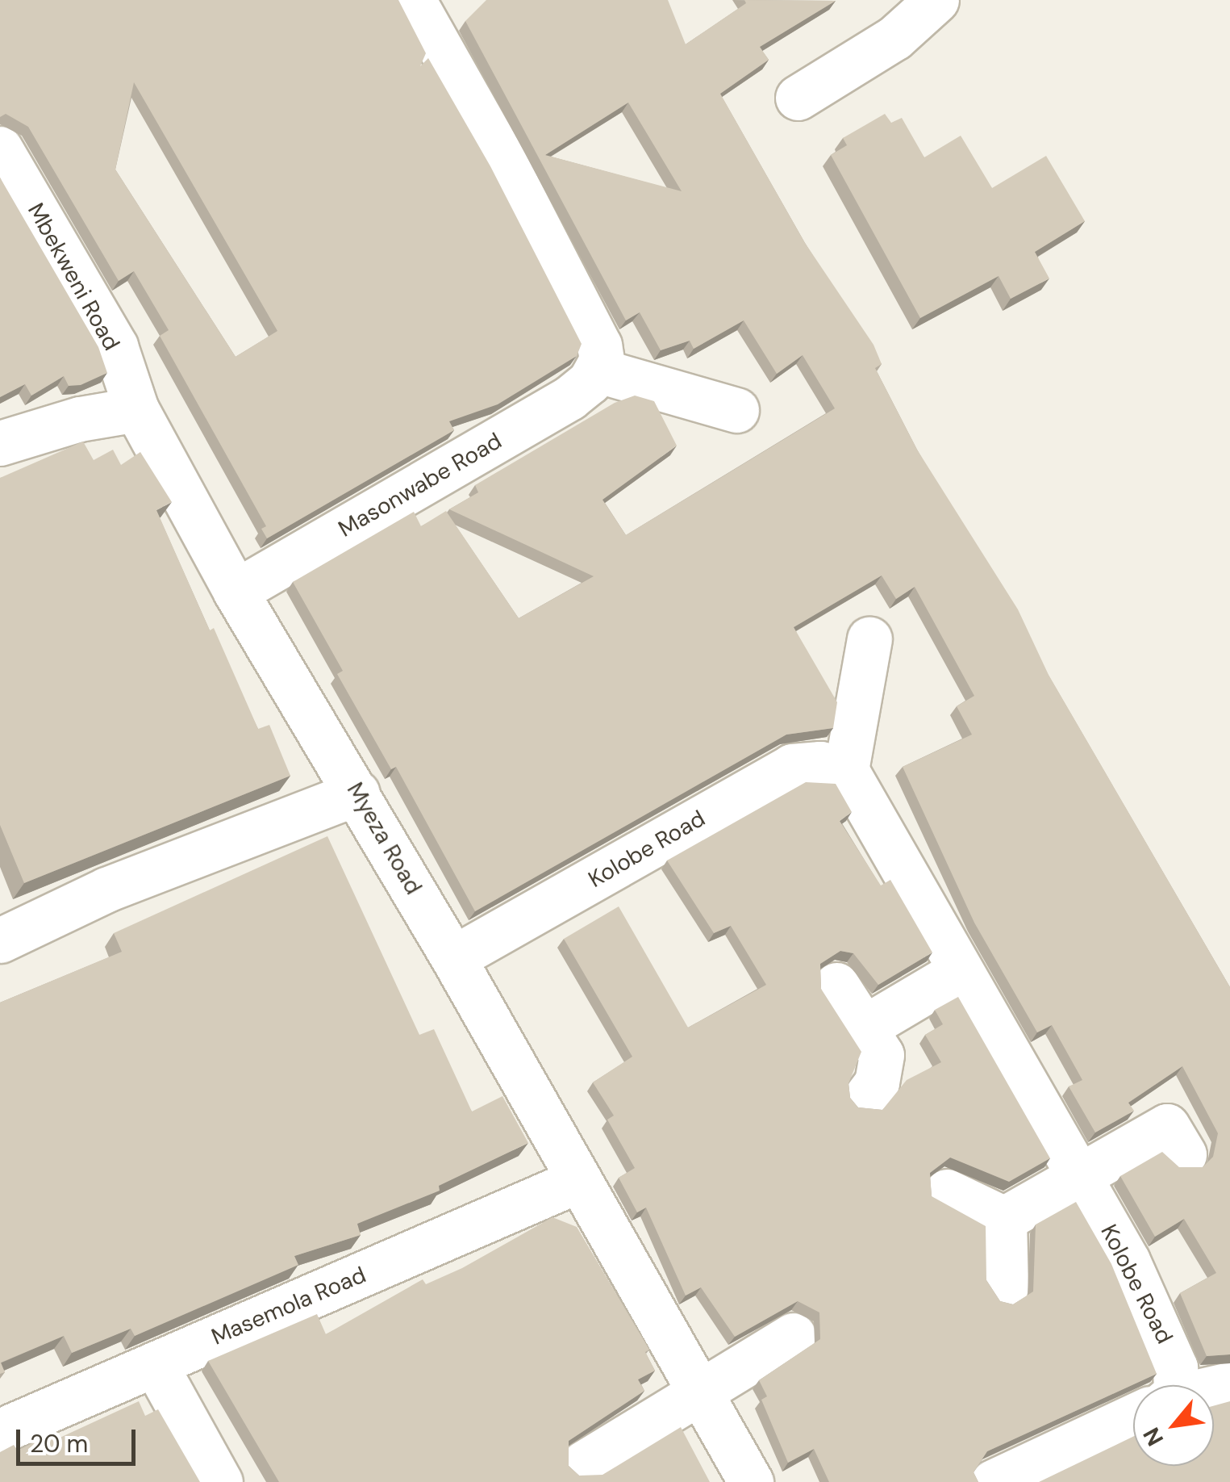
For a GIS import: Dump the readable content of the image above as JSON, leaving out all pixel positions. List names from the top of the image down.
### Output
{
  "streets": {
    "street": [
      "Mbekweni Road",
      "Masonwabe Road",
      "Myeza Road",
      "Kolobe Road",
      "Masemola Road"
    ]
  },
  "crossings": [
    ["Mbekweni Road", "Myeza Road"],
    ["Masonwabe Road", "Myeza Road"],
    ["Myeza Road", "Kolobe Road"],
    ["Myeza Road", "Masemola Road"]
  ],
  "scale_bar": "20 m",
  "north": "bottom left"
}
